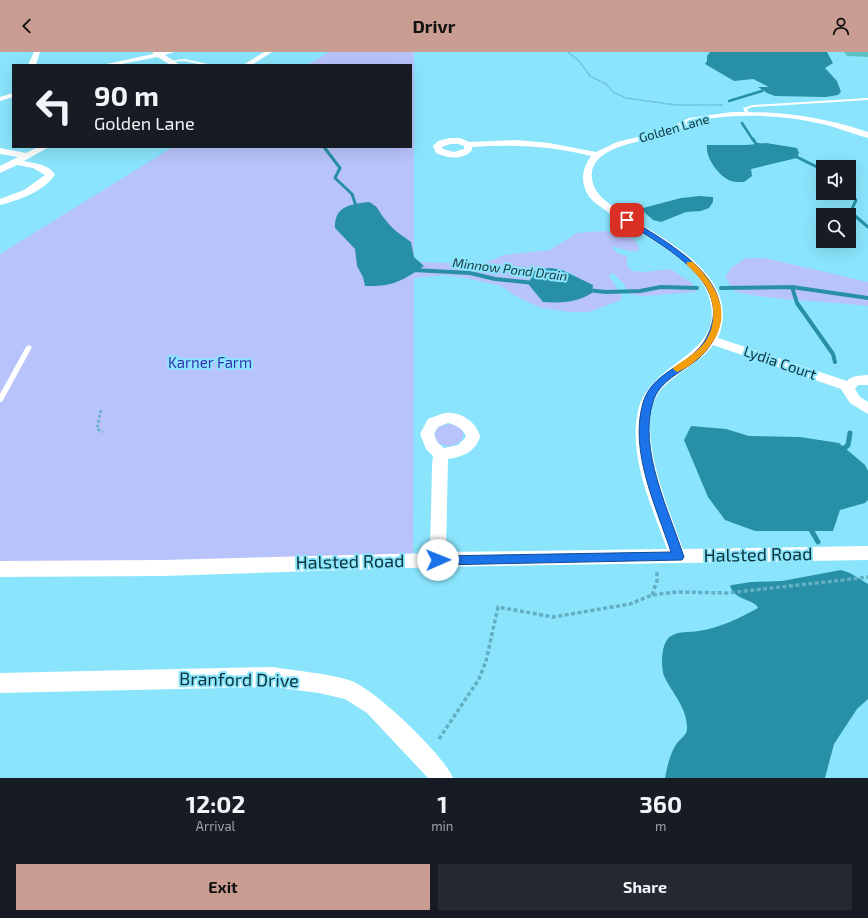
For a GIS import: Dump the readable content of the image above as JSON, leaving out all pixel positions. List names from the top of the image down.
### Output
{
  "streets": {
    "street": [
      "Golden Lane",
      "Lydia Court",
      "Halsted Road",
      "Branford Drive"
    ]
  },
  "water": ["Minnow Pond Drain"],
  "parks": ["Karner Farm"],
  "page": {
    "header": "Drivr",
    "turn": ["90 m", "Golden Lane"],
    "eta": [
      "12:02",
      "Arrival",
      "1",
      "min",
      "360",
      "m"
    ],
    "buttons": ["Exit", "Share"]
  }
}
